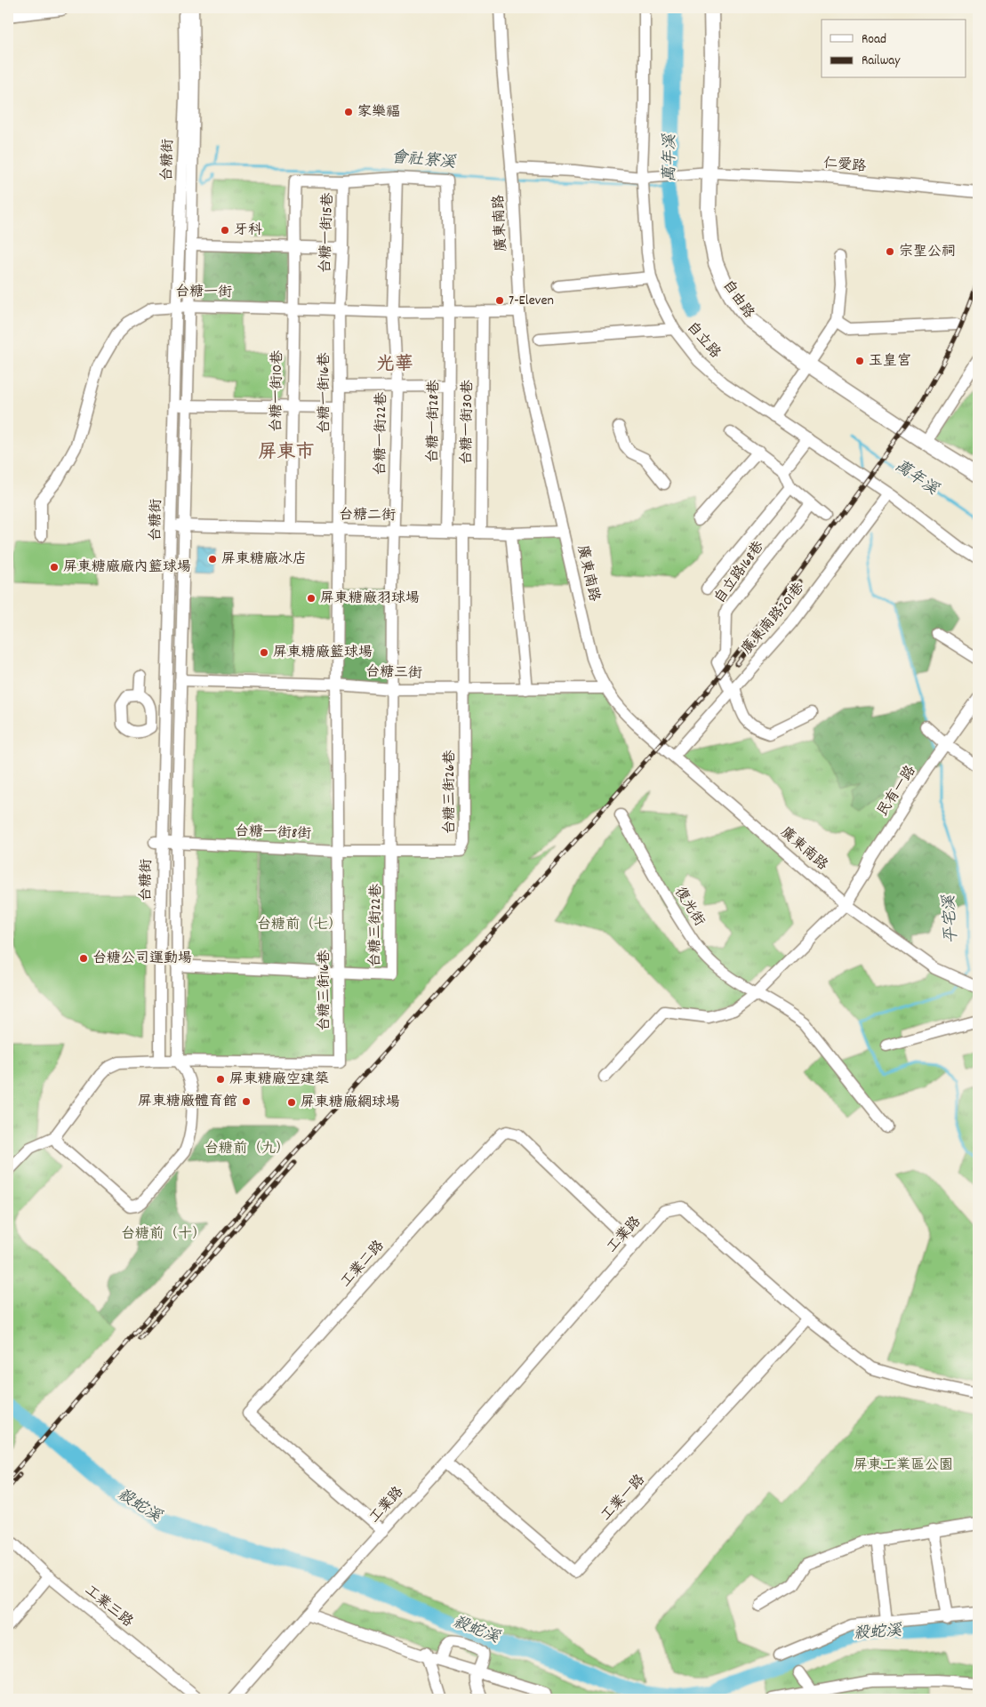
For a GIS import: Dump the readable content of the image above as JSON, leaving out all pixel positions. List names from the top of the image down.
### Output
{
  "streets": {
    "main road": ["自由路"],
    "street": [
      "台糖街",
      "仁愛路",
      "廣東南路",
      "台糖一街15巷",
      "台糖一街",
      "自立路",
      "台糖一街10巷",
      "台糖一街16巷",
      "台糖一街28巷",
      "台糖一街30巷",
      "台糖一街22巷",
      "台糖二街",
      "自立路168巷",
      "廣東南路201巷",
      "台糖三街",
      "民有一路",
      "台糖三街26巷",
      "台糖一街8街",
      "復光街",
      "台糖三街22巷",
      "台糖三街16巷",
      "工業路",
      "工業二路",
      "工業一路",
      "工業三路"
    ]
  },
  "crossings": [
    ["台糖街", "台糖一街"],
    ["台糖街", "台糖二街"],
    ["台糖街", "台糖三街"],
    ["台糖街", "台糖一街8街"],
    ["台糖街", "台糖三街22巷"],
    ["台糖街", "台糖三街16巷"],
    ["仁愛路", "廣東南路"],
    ["仁愛路", "自由路"],
    ["仁愛路", "自立路"],
    ["廣東南路", "台糖一街"],
    ["廣東南路", "台糖二街"],
    ["廣東南路", "廣東南路201巷"],
    ["廣東南路", "台糖三街"],
    ["廣東南路", "民有一路"],
    ["台糖一街15巷", "台糖一街"],
    ["台糖一街15巷", "台糖一街10巷"],
    ["台糖一街15巷", "台糖一街16巷"],
    ["台糖一街15巷", "台糖一街28巷"],
    ["台糖一街15巷", "台糖一街22巷"],
    ["台糖一街", "台糖一街10巷"],
    ["台糖一街", "台糖一街16巷"],
    ["台糖一街", "台糖一街28巷"],
    ["台糖一街", "台糖一街30巷"],
    ["台糖一街", "台糖一街22巷"],
    ["自立路", "廣東南路201巷"],
    ["台糖一街10巷", "台糖二街"],
    ["台糖一街16巷", "台糖二街"],
    ["台糖一街16巷", "台糖三街"],
    ["台糖一街16巷", "台糖三街16巷"],
    ["台糖一街28巷", "台糖二街"],
    ["台糖一街30巷", "台糖二街"],
    ["台糖一街22巷", "台糖二街"],
    ["台糖一街22巷", "台糖三街"],
    ["台糖一街22巷", "台糖三街22巷"],
    ["自立路168巷", "廣東南路201巷"],
    ["台糖三街", "台糖三街26巷"],
    ["台糖三街", "台糖三街22巷"],
    ["台糖三街", "台糖三街16巷"],
    ["台糖三街26巷", "台糖一街8街"],
    ["台糖三街26巷", "台糖三街22巷"],
    ["台糖一街8街", "台糖三街22巷"],
    ["台糖一街8街", "台糖三街16巷"],
    ["台糖三街22巷", "台糖三街16巷"],
    ["工業路", "工業二路"],
    ["工業路", "工業一路"]
  ],
  "districts": ["光華", "屏東市"],
  "water": [
    "萬年溪",
    "會社寮溪",
    "平宅溪",
    "殺蛇溪"
  ],
  "parks": [
    "台糖前（七）",
    "台糖前（九）",
    "台糖前（十）",
    "屏東工業區公園"
  ],
  "places": [
    "家樂福",
    "牙科",
    "宗聖公祠",
    "7-Eleven",
    "玉皇宮",
    "屏東糖廠冰店",
    "屏東糖廠廠内籃球場",
    "屏東糖廠羽球場",
    "屏東糖廠籃球場",
    "台糖公司運動場",
    "屏東糖廠空建築",
    "屏東糖廠體育館",
    "屏東糖廠網球場"
  ],
  "legend": ["Road", "Railway"]
}
